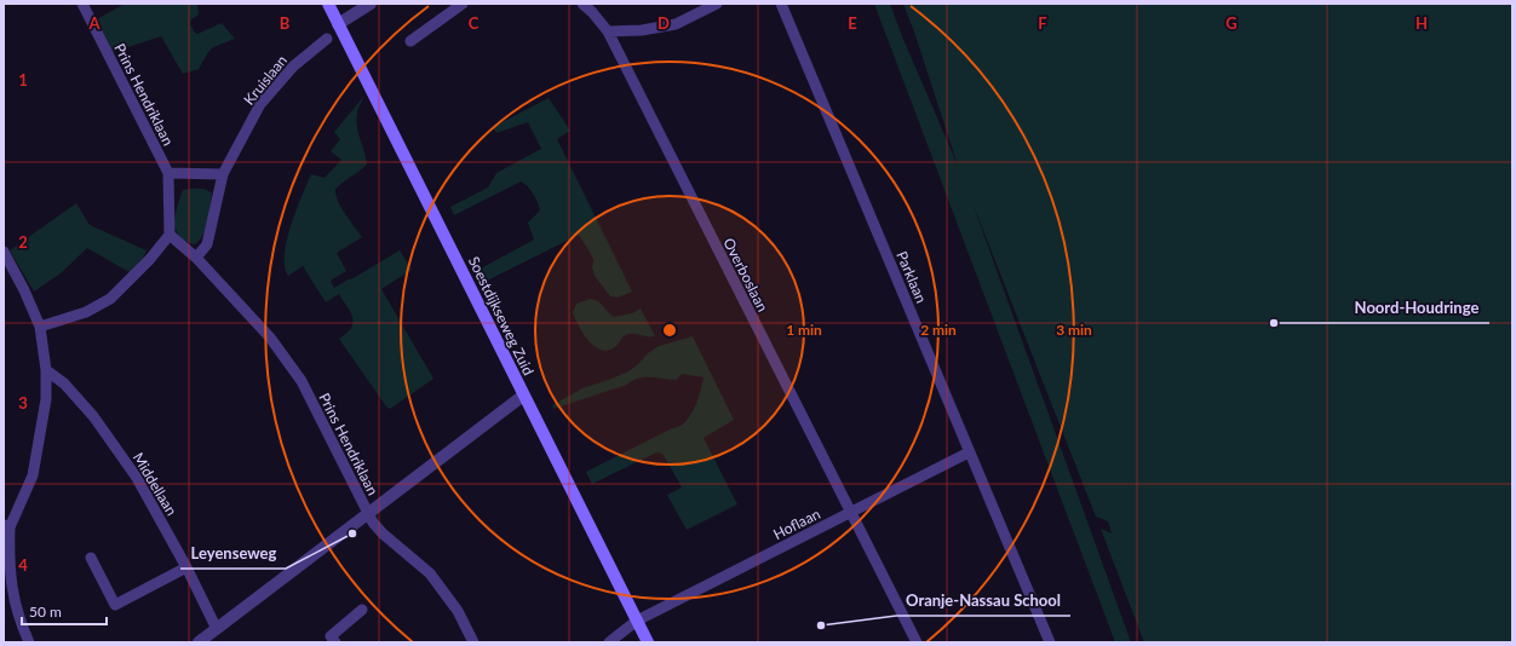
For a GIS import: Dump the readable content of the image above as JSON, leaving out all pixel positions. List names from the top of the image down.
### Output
{
  "streets": {
    "main road": ["Soestdijkseweg Zuid"],
    "street": [
      "Kruislaan",
      "Prins Hendriklaan",
      "Overboslaan",
      "Parklaan",
      "Middellaan",
      "Hoflaan"
    ]
  },
  "crossings": [
    ["Kruislaan", "Prins Hendriklaan"],
    ["Overboslaan", "Hoflaan"],
    ["Parklaan", "Hoflaan"],
    ["Soestdijkseweg Zuid", "Hoflaan"]
  ],
  "places": ["Noord-Houdringe", "Leyenseweg", "Oranje-Nassau School"],
  "scale_bar": "50 m",
  "grid": {
    "columns": [
      "A",
      "B",
      "C",
      "D",
      "E",
      "F",
      "G",
      "H"
    ],
    "rows": [
      "1",
      "2",
      "3",
      "4"
    ]
  },
  "rings": ["1 min", "2 min", "3 min"]
}
